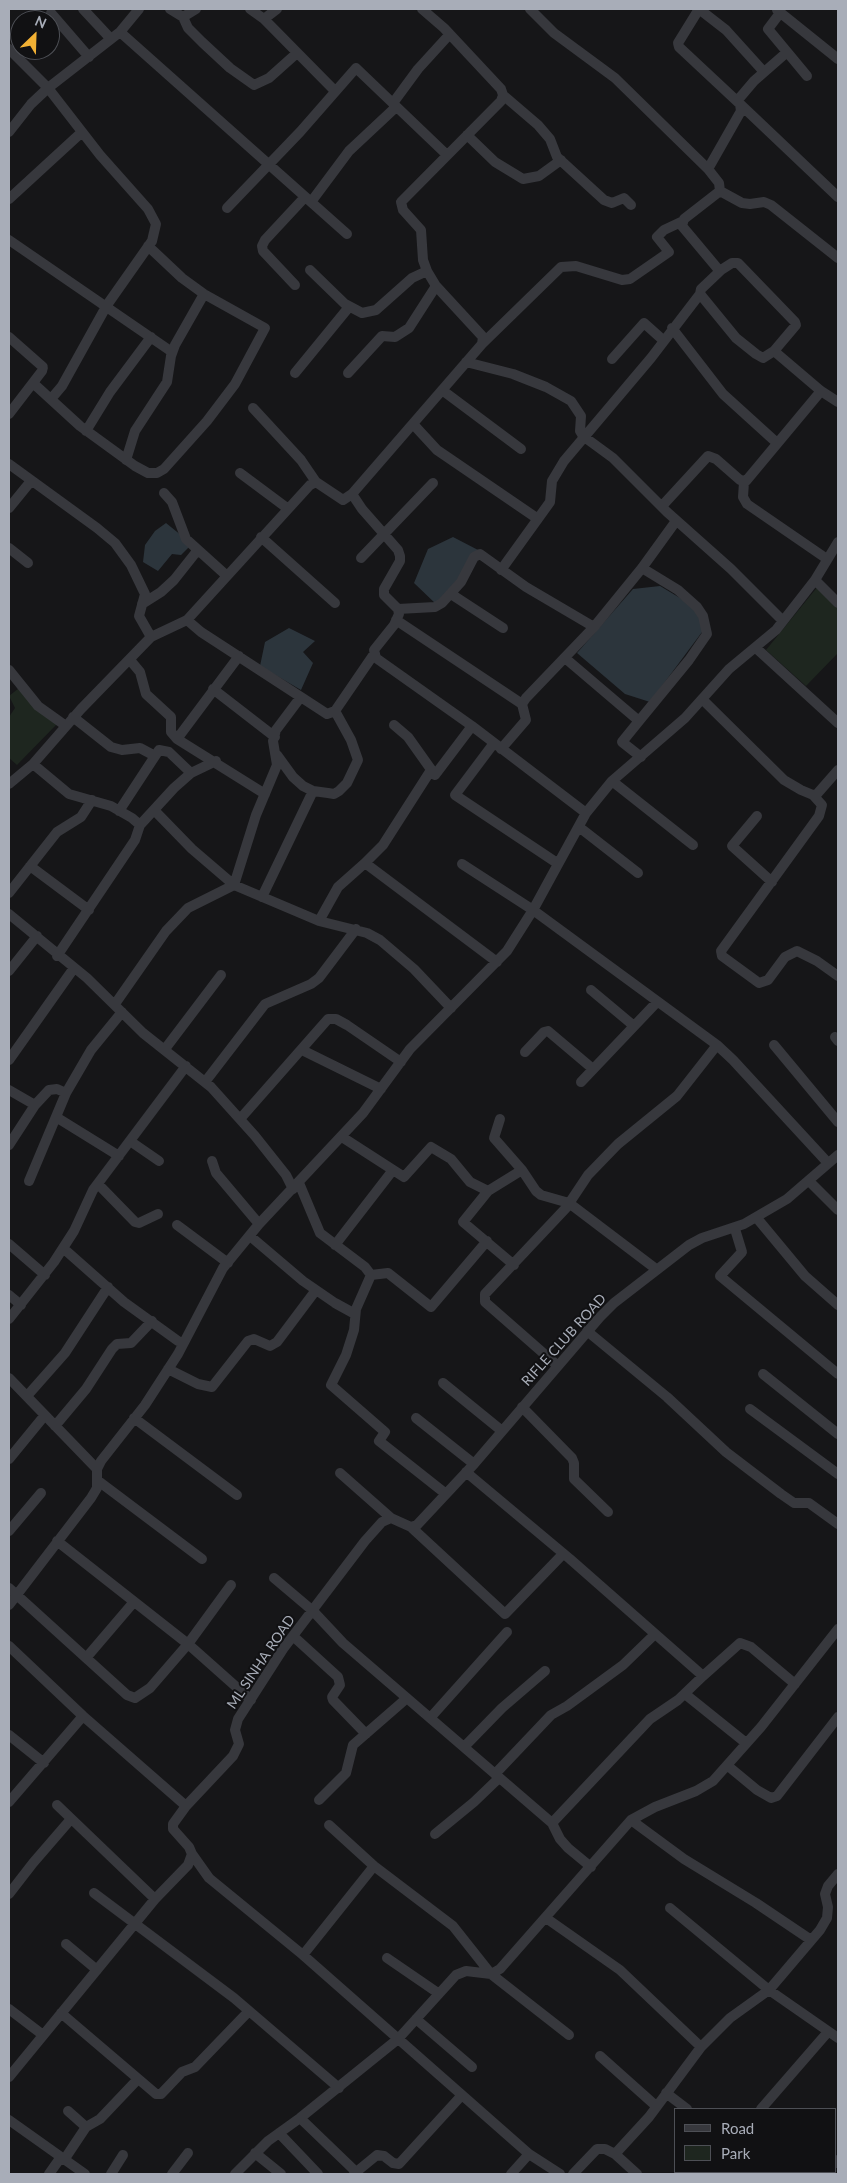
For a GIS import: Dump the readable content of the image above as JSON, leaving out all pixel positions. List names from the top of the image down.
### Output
{
  "streets": {
    "street": ["RIFLE CLUB ROAD", "ML SINHA ROAD"]
  },
  "legend": ["Road", "Park"],
  "north": "top right"
}
